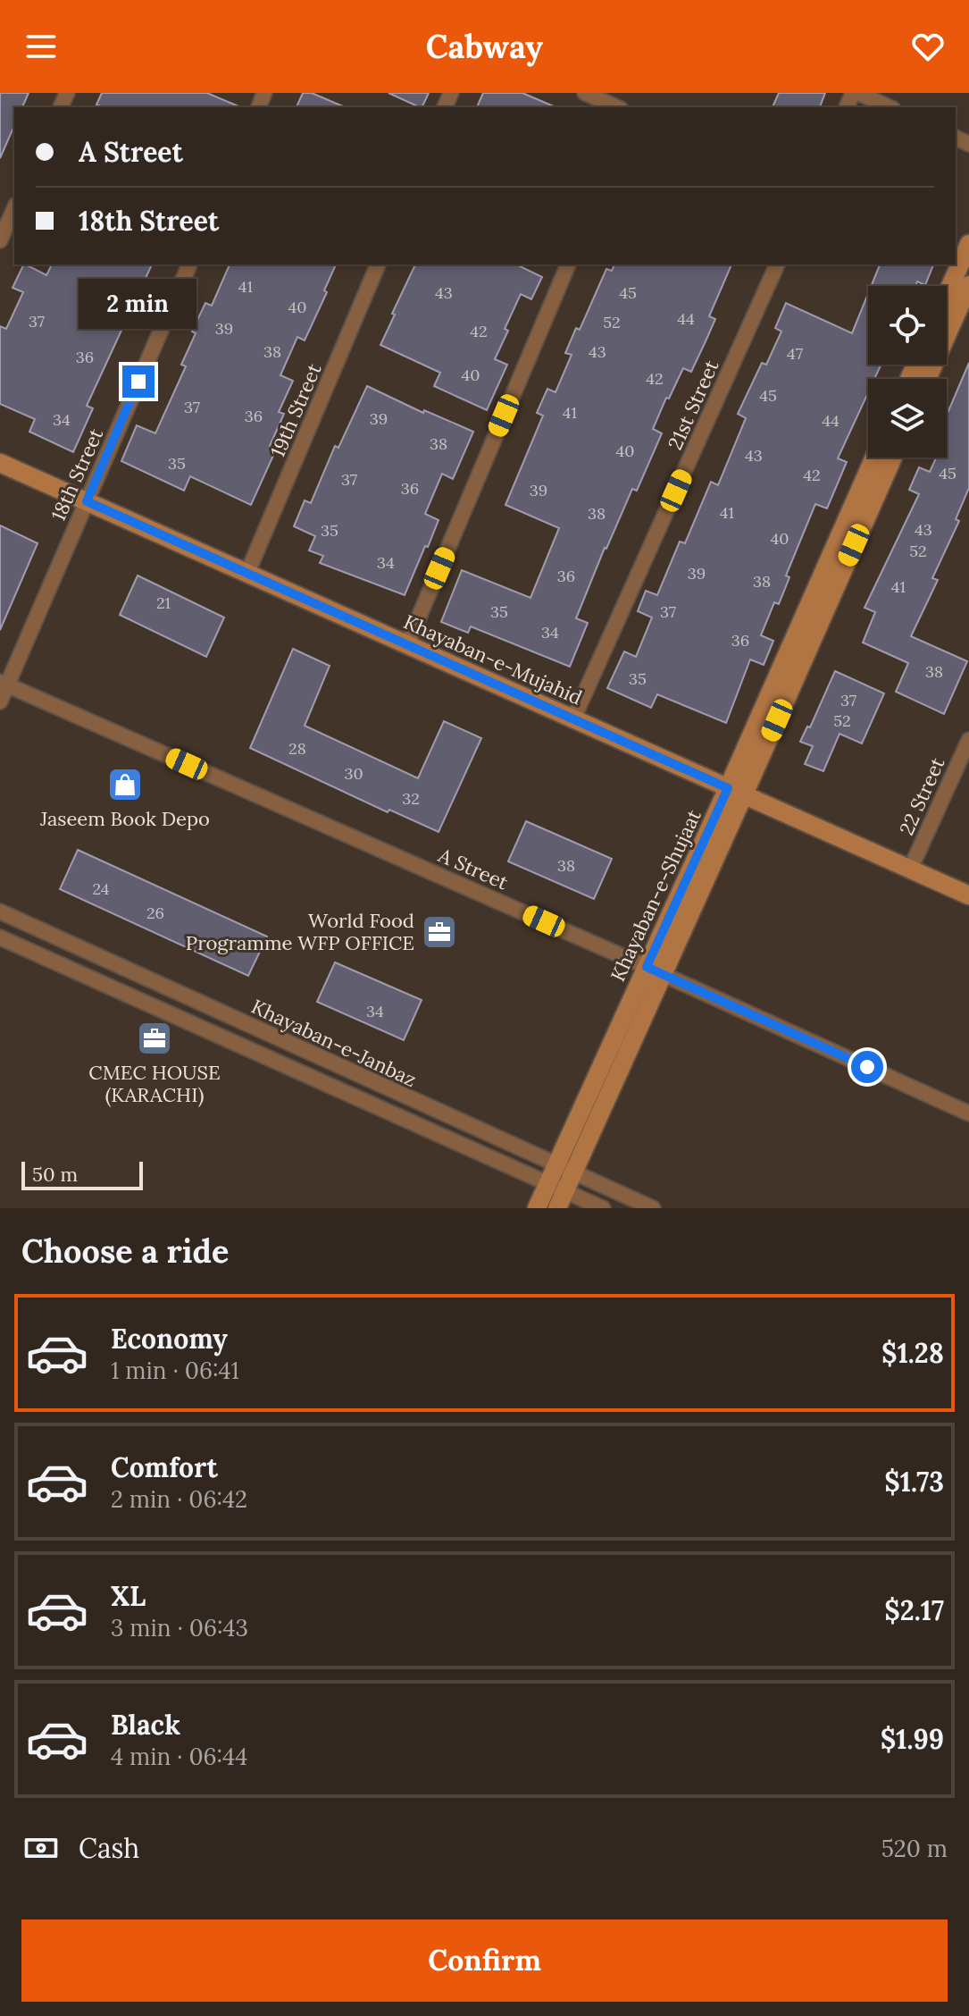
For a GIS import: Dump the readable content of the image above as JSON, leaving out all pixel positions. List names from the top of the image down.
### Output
{
  "streets": {
    "main road": ["Khayaban-e-Mujahid", "Khayaban-e-Shujaat"],
    "street": [
      "21st Street",
      "19th Street",
      "18th Street",
      "22 Street",
      "A Street",
      "Khayaban-e-Janbaz"
    ]
  },
  "crossings": [
    ["21st Street", "Khayaban-e-Mujahid"],
    ["19th Street", "Khayaban-e-Mujahid"],
    ["18th Street", "Khayaban-e-Mujahid"],
    ["18th Street", "A Street"],
    ["Khayaban-e-Mujahid", "22 Street"],
    ["Khayaban-e-Mujahid", "Khayaban-e-Shujaat"],
    ["A Street", "Khayaban-e-Shujaat"],
    ["Khayaban-e-Shujaat", "Khayaban-e-Janbaz"]
  ],
  "places": {
    "shop": ["Jaseem Book Depo"],
    "office": ["World Food Programme WFP OFFICE", "CMEC HOUSE (KARACHI)"]
  },
  "house_numbers": [
    "41",
    "43",
    "45",
    "40",
    "44",
    "37",
    "52",
    "39",
    "42",
    "38",
    "43",
    "47",
    "36",
    "40",
    "42",
    "45",
    "37",
    "41",
    "36",
    "39",
    "34",
    "44",
    "38",
    "40",
    "43",
    "35",
    "45",
    "42",
    "37",
    "36",
    "39",
    "41",
    "38",
    "43",
    "35",
    "40",
    "52",
    "34",
    "39",
    "36",
    "38",
    "41",
    "21",
    "35",
    "37",
    "34",
    "36",
    "38",
    "35",
    "37",
    "52",
    "28",
    "30",
    "32",
    "38",
    "24",
    "26",
    "34"
  ],
  "scale_bar": "50 m",
  "page": {
    "header": "Cabway",
    "banner": ["A Street", "18th Street"],
    "bubble": "2 min",
    "scale": "50 m",
    "heading": "Choose a ride",
    "list": [
      {
        "name": "Economy",
        "note": "1 min · 06:41",
        "value": "$1.28"
      },
      {
        "name": "Comfort",
        "note": "2 min · 06:42",
        "value": "$1.73"
      },
      {
        "name": "XL",
        "note": "3 min · 06:43",
        "value": "$2.17"
      },
      {
        "name": "Black",
        "note": "4 min · 06:44",
        "value": "$1.99"
      }
    ],
    "pay": ["Cash", "520 m"],
    "buttons": "Confirm"
  }
}
